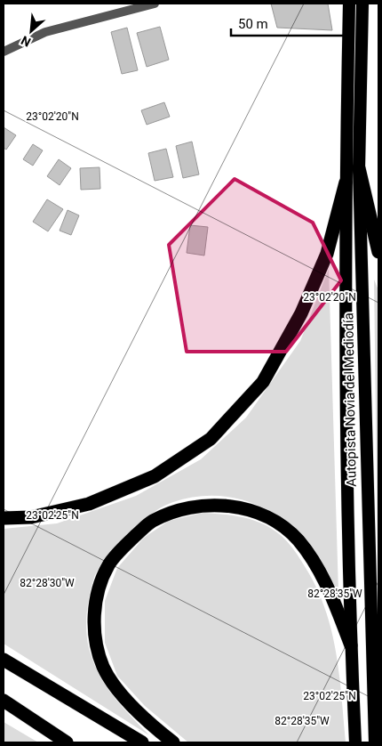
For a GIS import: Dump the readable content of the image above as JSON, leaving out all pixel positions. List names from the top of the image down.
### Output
{
  "streets": {
    "highway": ["Autopista Novia del Mediodía"]
  },
  "scale_bar": "50 m",
  "north": "bottom left",
  "coordinates": [
    "23°02'20\"N",
    "23°02'25\"N",
    "82°28'30\"W",
    "82°28'35\"W"
  ]
}
